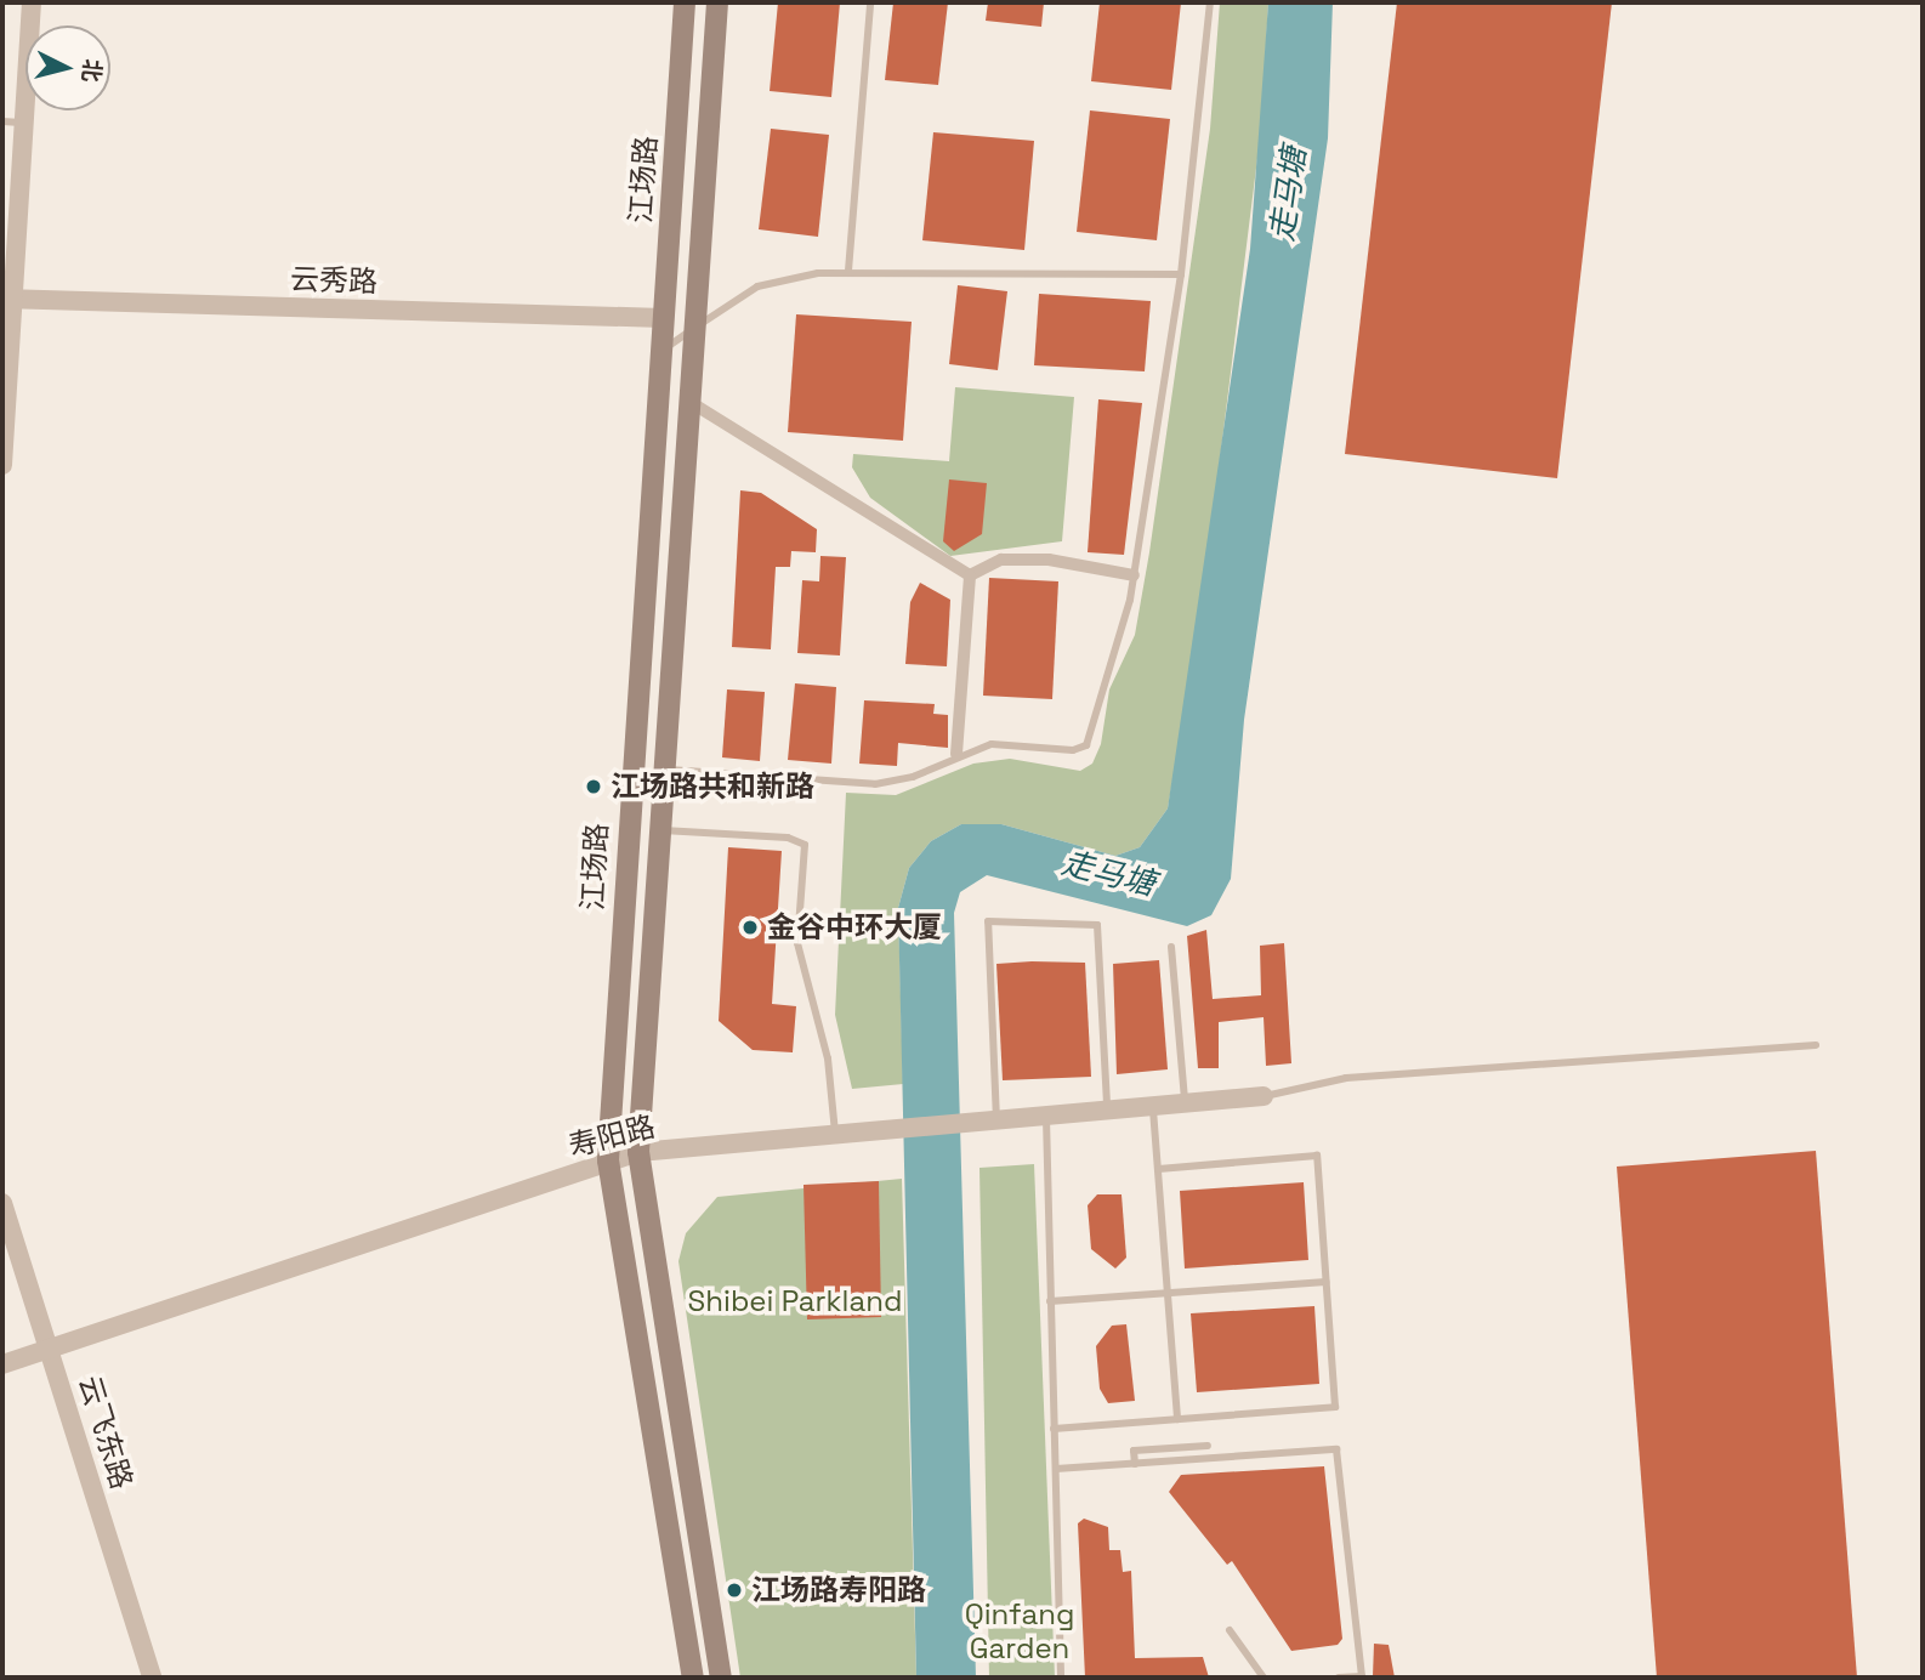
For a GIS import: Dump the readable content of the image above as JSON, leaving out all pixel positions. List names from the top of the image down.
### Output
{
  "streets": {
    "main road": ["江场路"],
    "street": ["云秀路", "寿阳路", "云飞东路"]
  },
  "crossings": [
    ["江场路", "云秀路"],
    ["江场路", "寿阳路"],
    ["寿阳路", "云飞东路"]
  ],
  "water": ["走马塘"],
  "parks": ["Shibei Parkland", "Qinfang Garden"],
  "places": ["江场路共和新路", "金谷中环大厦", "江场路寿阳路"],
  "north": "right"
}
